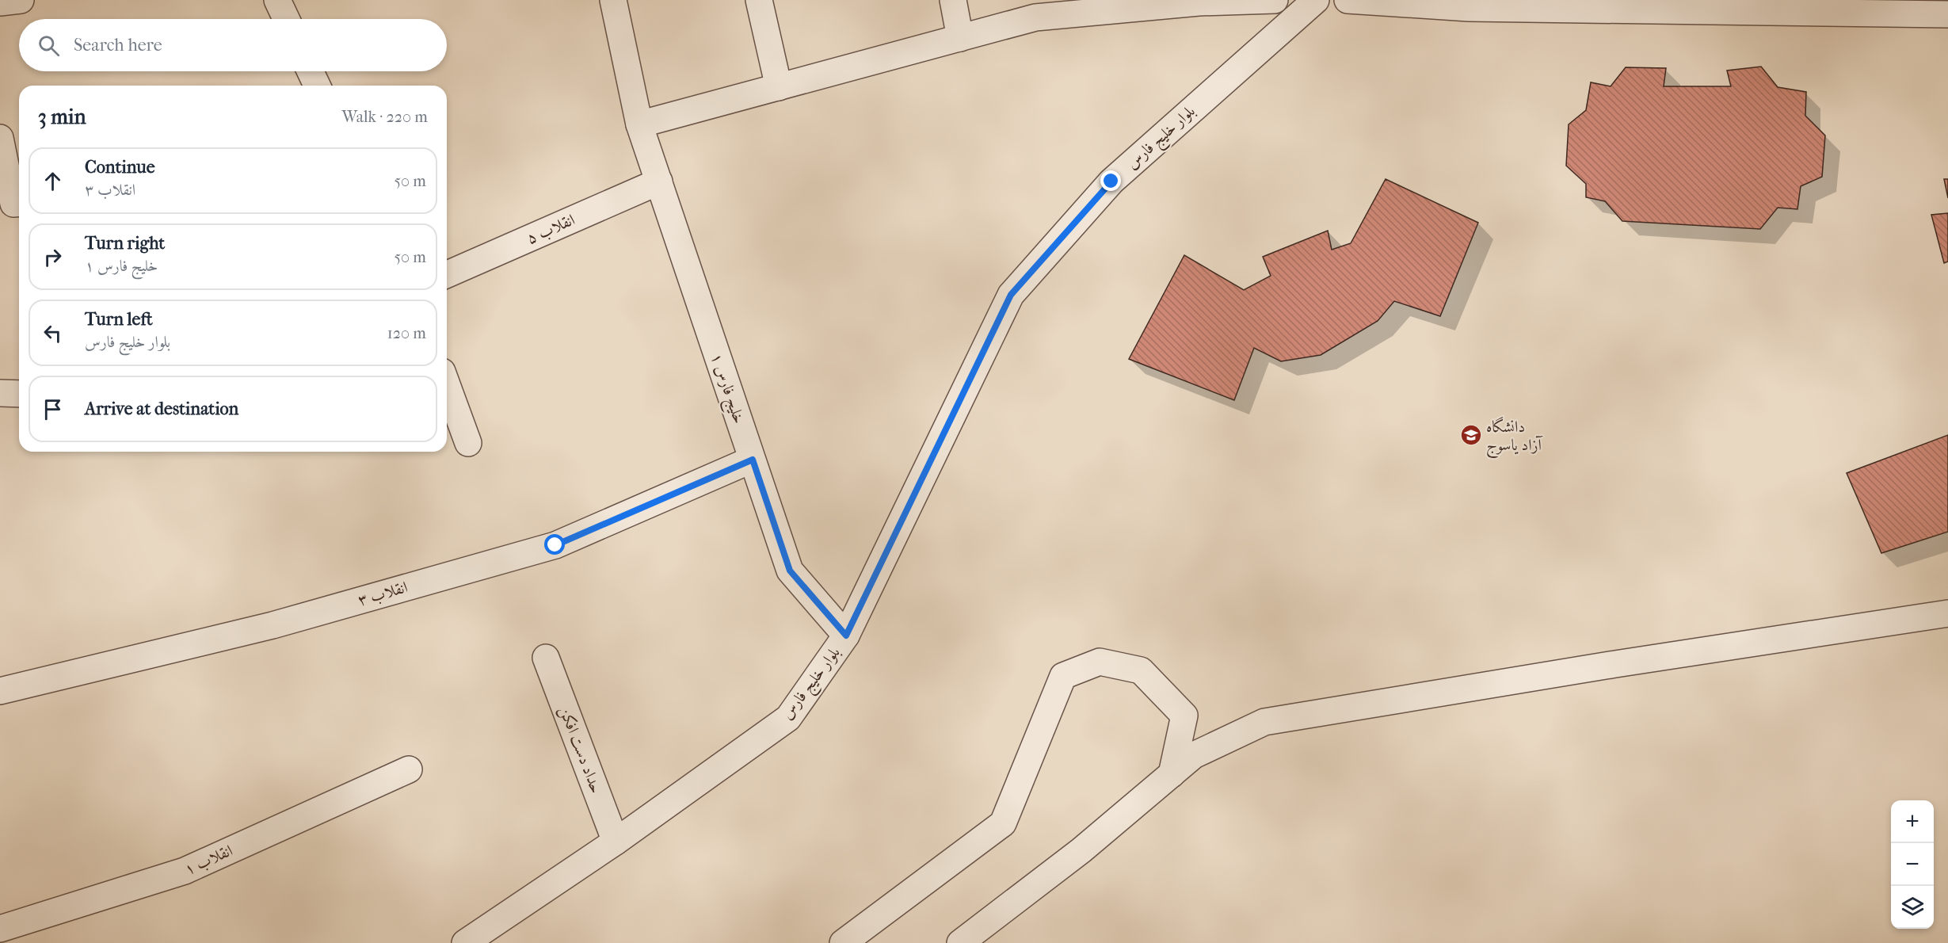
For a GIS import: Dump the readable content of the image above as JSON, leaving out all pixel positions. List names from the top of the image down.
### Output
{
  "streets": {
    "street": [
      "بلوار خلیج فارس",
      "انقلاب ۵",
      "خلیج فارس ۱",
      "انقلاب ۳",
      "حداد دست افکن",
      "انقلاب ۱"
    ]
  },
  "crossings": [
    ["بلوار خلیج فارس", "خلیج فارس ۱"],
    ["بلوار خلیج فارس", "حداد دست افکن"],
    ["انقلاب ۵", "خلیج فارس ۱"],
    ["خلیج فارس ۱", "انقلاب ۳"]
  ],
  "places": {
    "school or university": ["دانشگاه آزاد یاسوج"]
  },
  "page": {
    "search": "Search here",
    "heading": ["3 min", "Walk · 220 m"],
    "list": [
      ["Continue", "انقلاب ۳", "50 m"],
      ["Turn right", "خلیج فارس ۱", "50 m"],
      ["Turn left", "بلوار خلیج فارس", "120 m"],
      "Arrive at destination"
    ],
    "map_buttons": ["+", "−"]
  }
}
